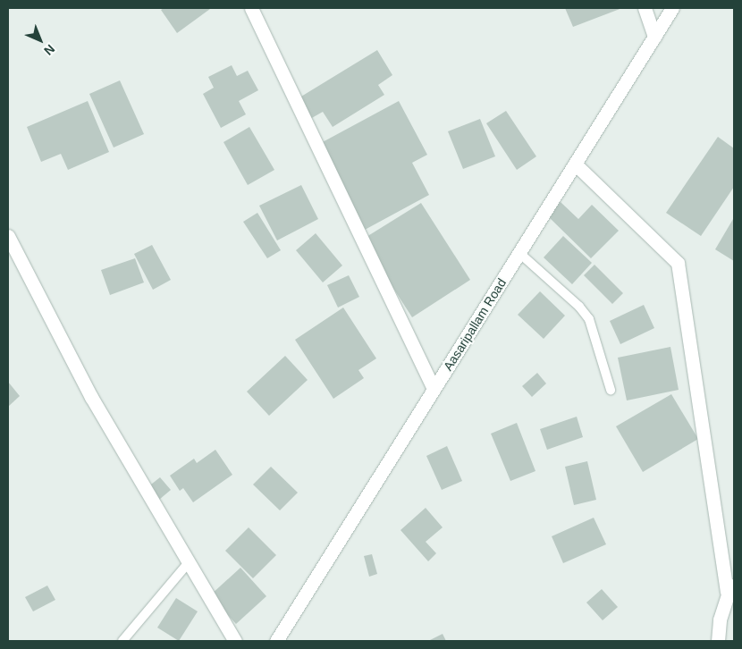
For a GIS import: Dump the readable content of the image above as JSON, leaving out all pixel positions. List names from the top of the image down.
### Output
{
  "streets": {
    "street": ["Aasaripallam Road"]
  },
  "north": "bottom right"
}
